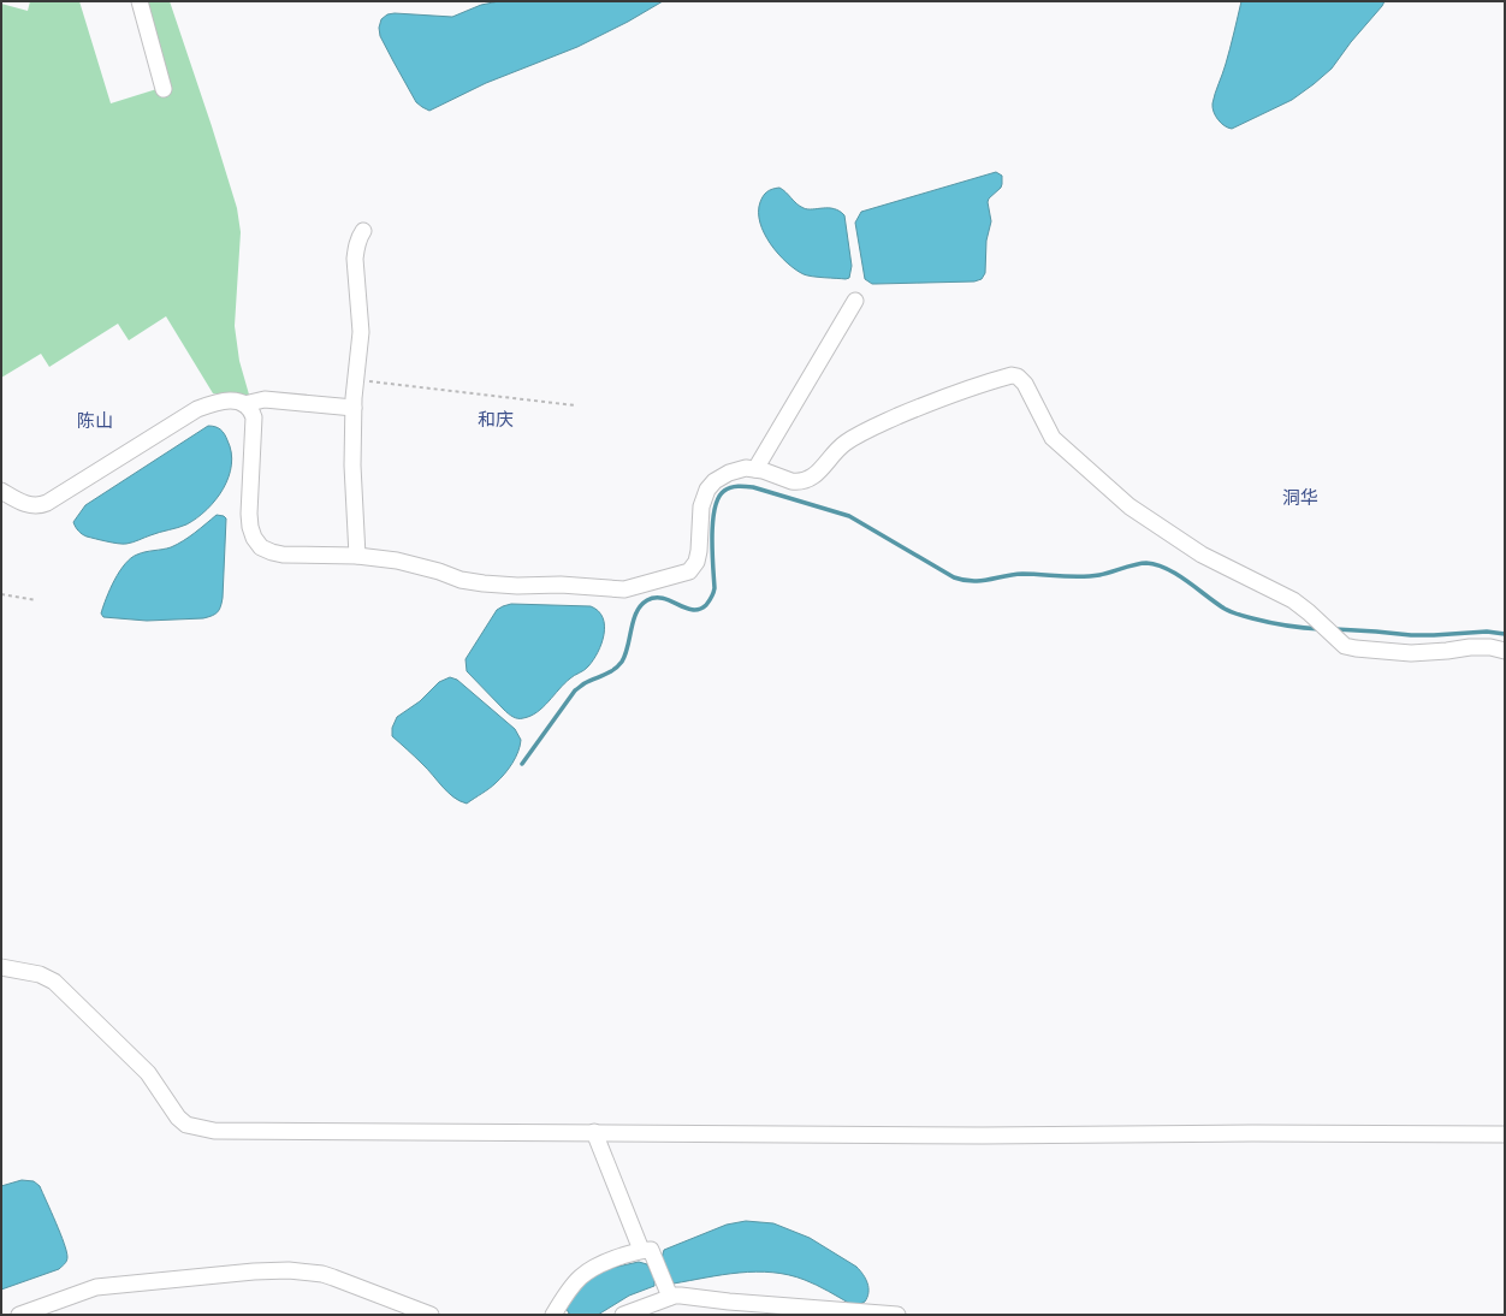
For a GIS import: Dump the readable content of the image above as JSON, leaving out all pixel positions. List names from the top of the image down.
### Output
{
  "districts": ["和庆", "陈山", "洞华"]
}
